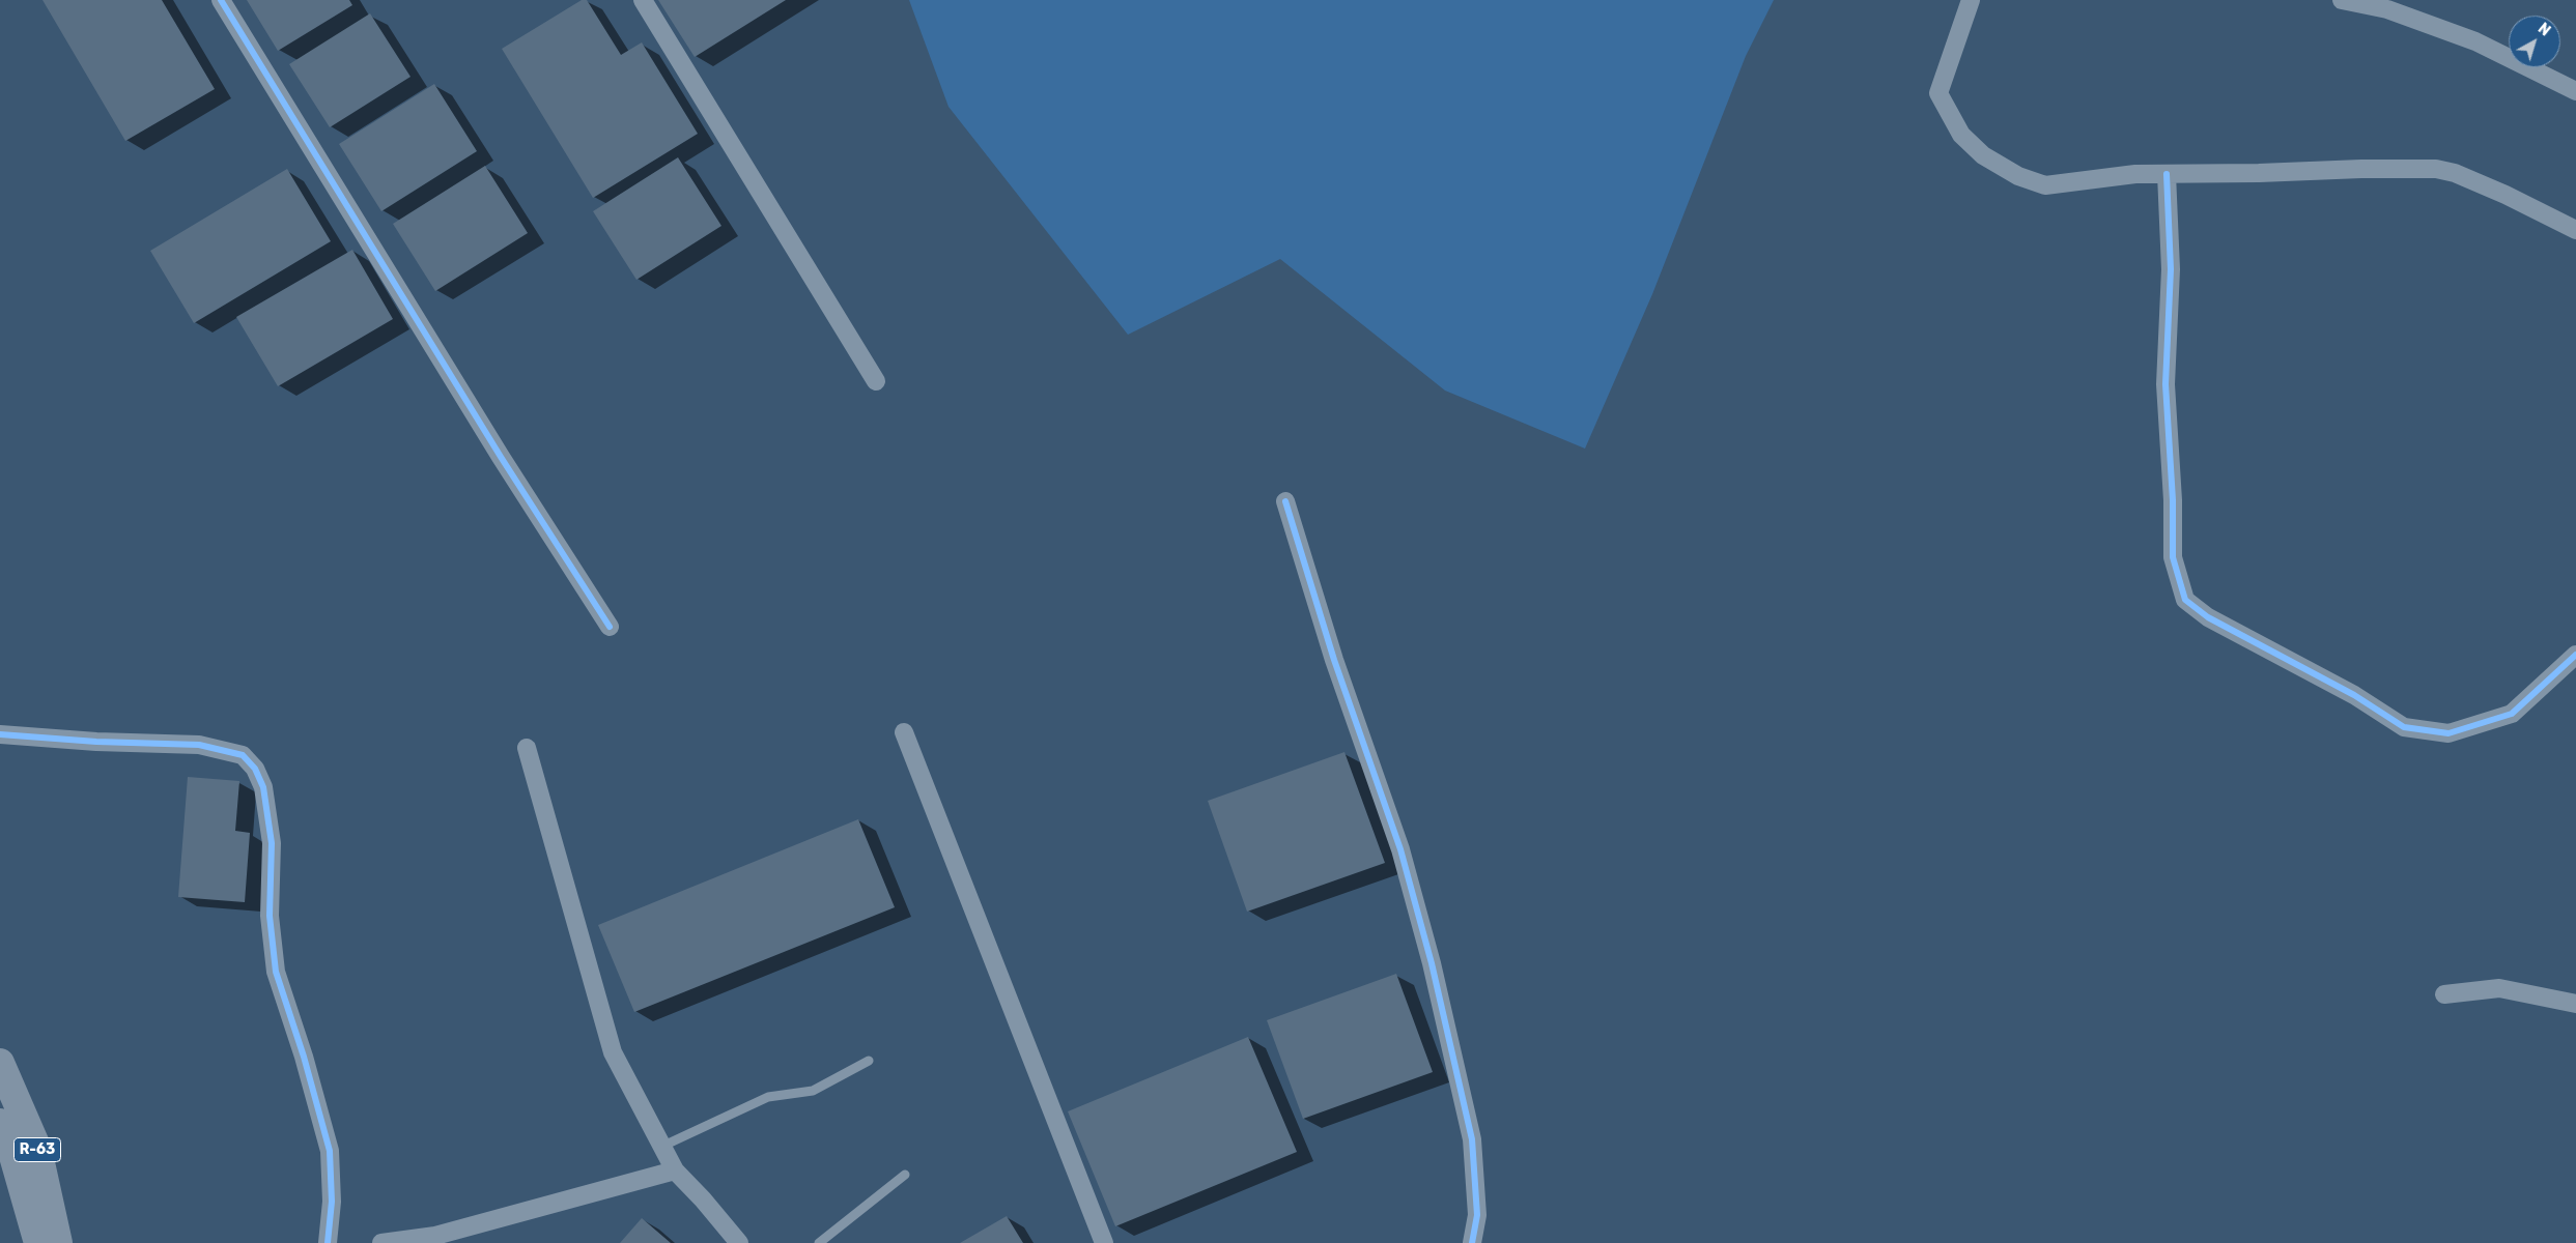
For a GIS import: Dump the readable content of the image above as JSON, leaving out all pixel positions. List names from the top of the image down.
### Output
{
  "streets": {
    "main road": ["R-63"]
  },
  "north": "top right"
}
